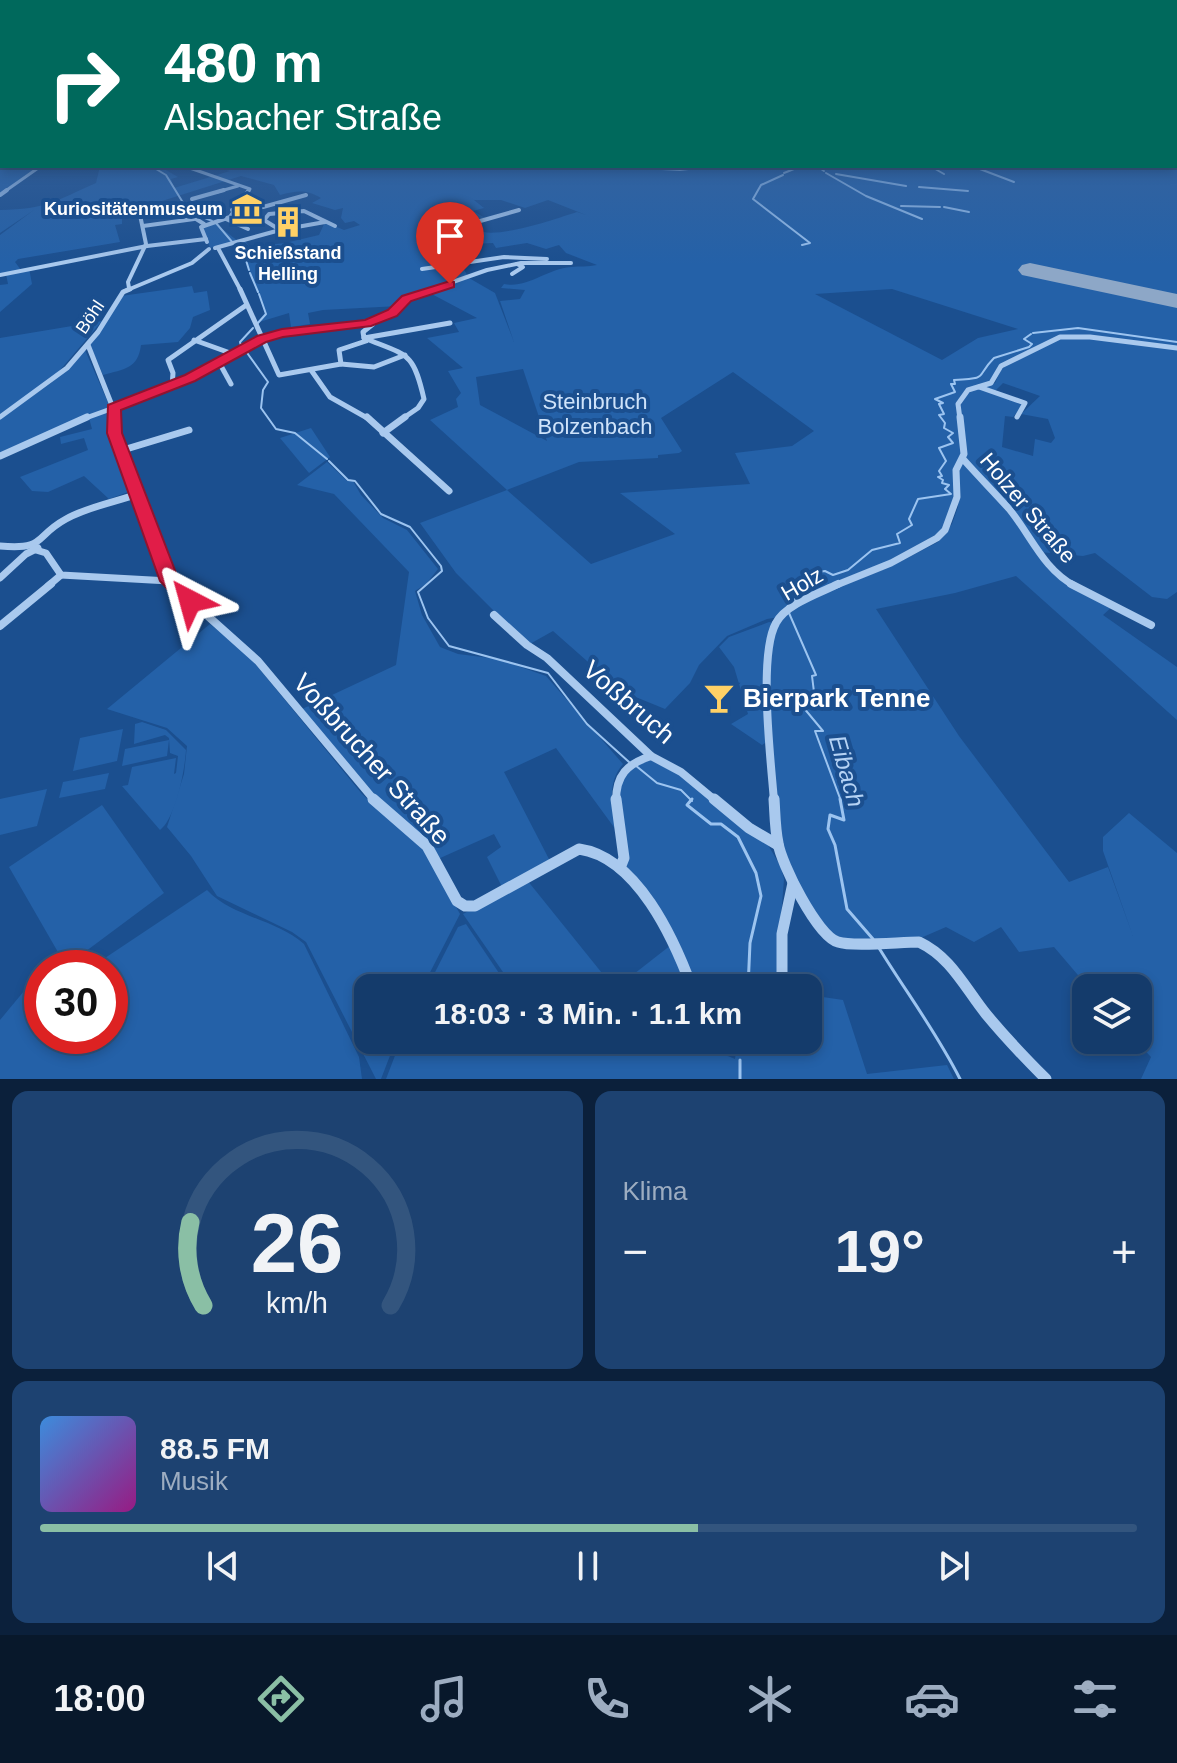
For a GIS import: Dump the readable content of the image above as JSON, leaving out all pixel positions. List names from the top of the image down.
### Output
{
  "streets": {
    "street": [
      "Böhl",
      "Holzer Straße",
      "Holz",
      "Voßbruch",
      "Voßbrucher Straße"
    ]
  },
  "crossings": [
    ["Holzer Straße", "Holz"],
    ["Holz", "Voßbruch"]
  ],
  "water": ["Eibach"],
  "parks": ["Steinbruch Bolzenbach"],
  "places": {
    "museum": ["Kuriositätenmuseum"],
    "building": ["Schießstand Helling"],
    "bar": ["Bierpark Tenne"]
  },
  "page": {
    "turn": ["480 m", "Alsbacher Straße"],
    "limit": "30",
    "trip": "18:03 · 3 Min. · 1.1 km",
    "tile": "Klima",
    "heat": ["−", "19°", "+"],
    "song": ["88.5 FM", "Musik"],
    "tabs": "18:00",
    "gauge": ["26", "km/h"]
  }
}
